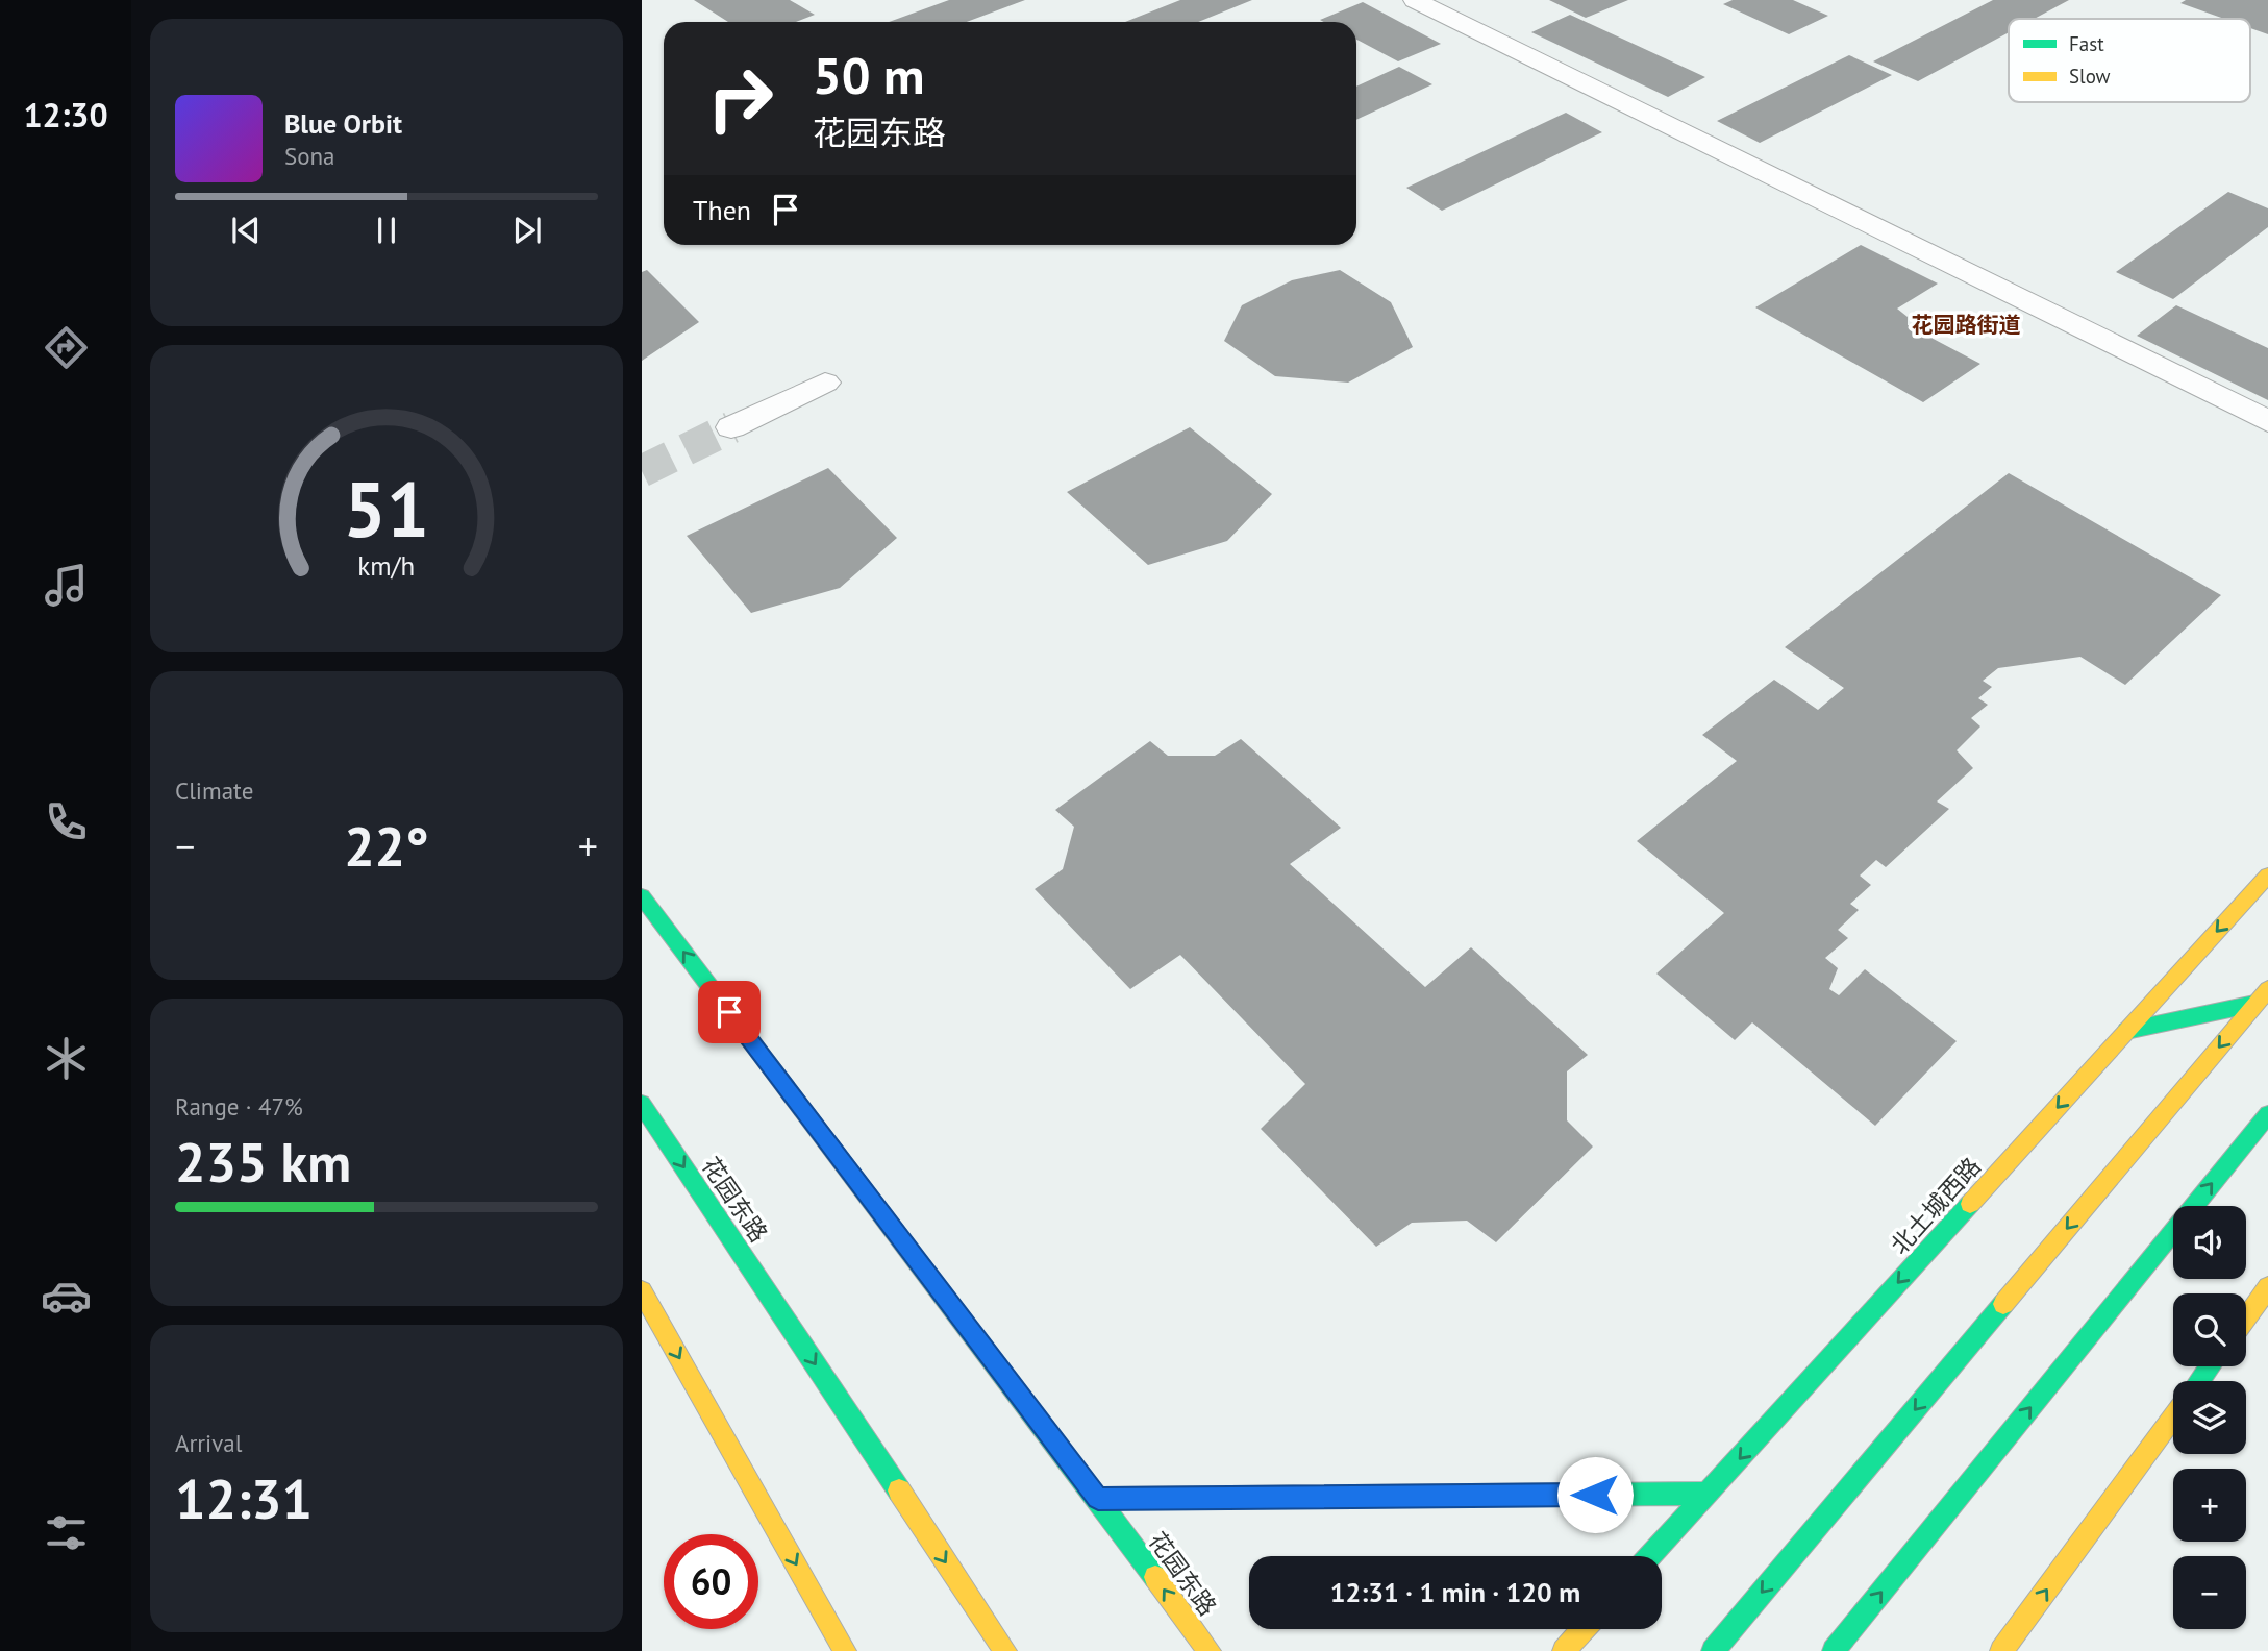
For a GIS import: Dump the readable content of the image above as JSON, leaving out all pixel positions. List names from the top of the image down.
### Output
{
  "streets": {
    "main road": ["花园东路", "北土城西路"]
  },
  "districts": ["花园路街道"],
  "legend": ["Fast", "Slow"],
  "page": {
    "tabs": "12:30",
    "turn": ["50 m", "花园东路"],
    "song": ["Blue Orbit", "Sona"],
    "then": "Then",
    "tile": [
      "Climate",
      ["Range · 47%", "235 km"],
      ["Arrival", "12:31"]
    ],
    "heat": ["−", "22°", "+"],
    "map_buttons": ["+", "−"],
    "limit": "60",
    "trip": "12:31 · 1 min · 120 m",
    "gauge": ["51", "km/h"]
  }
}
